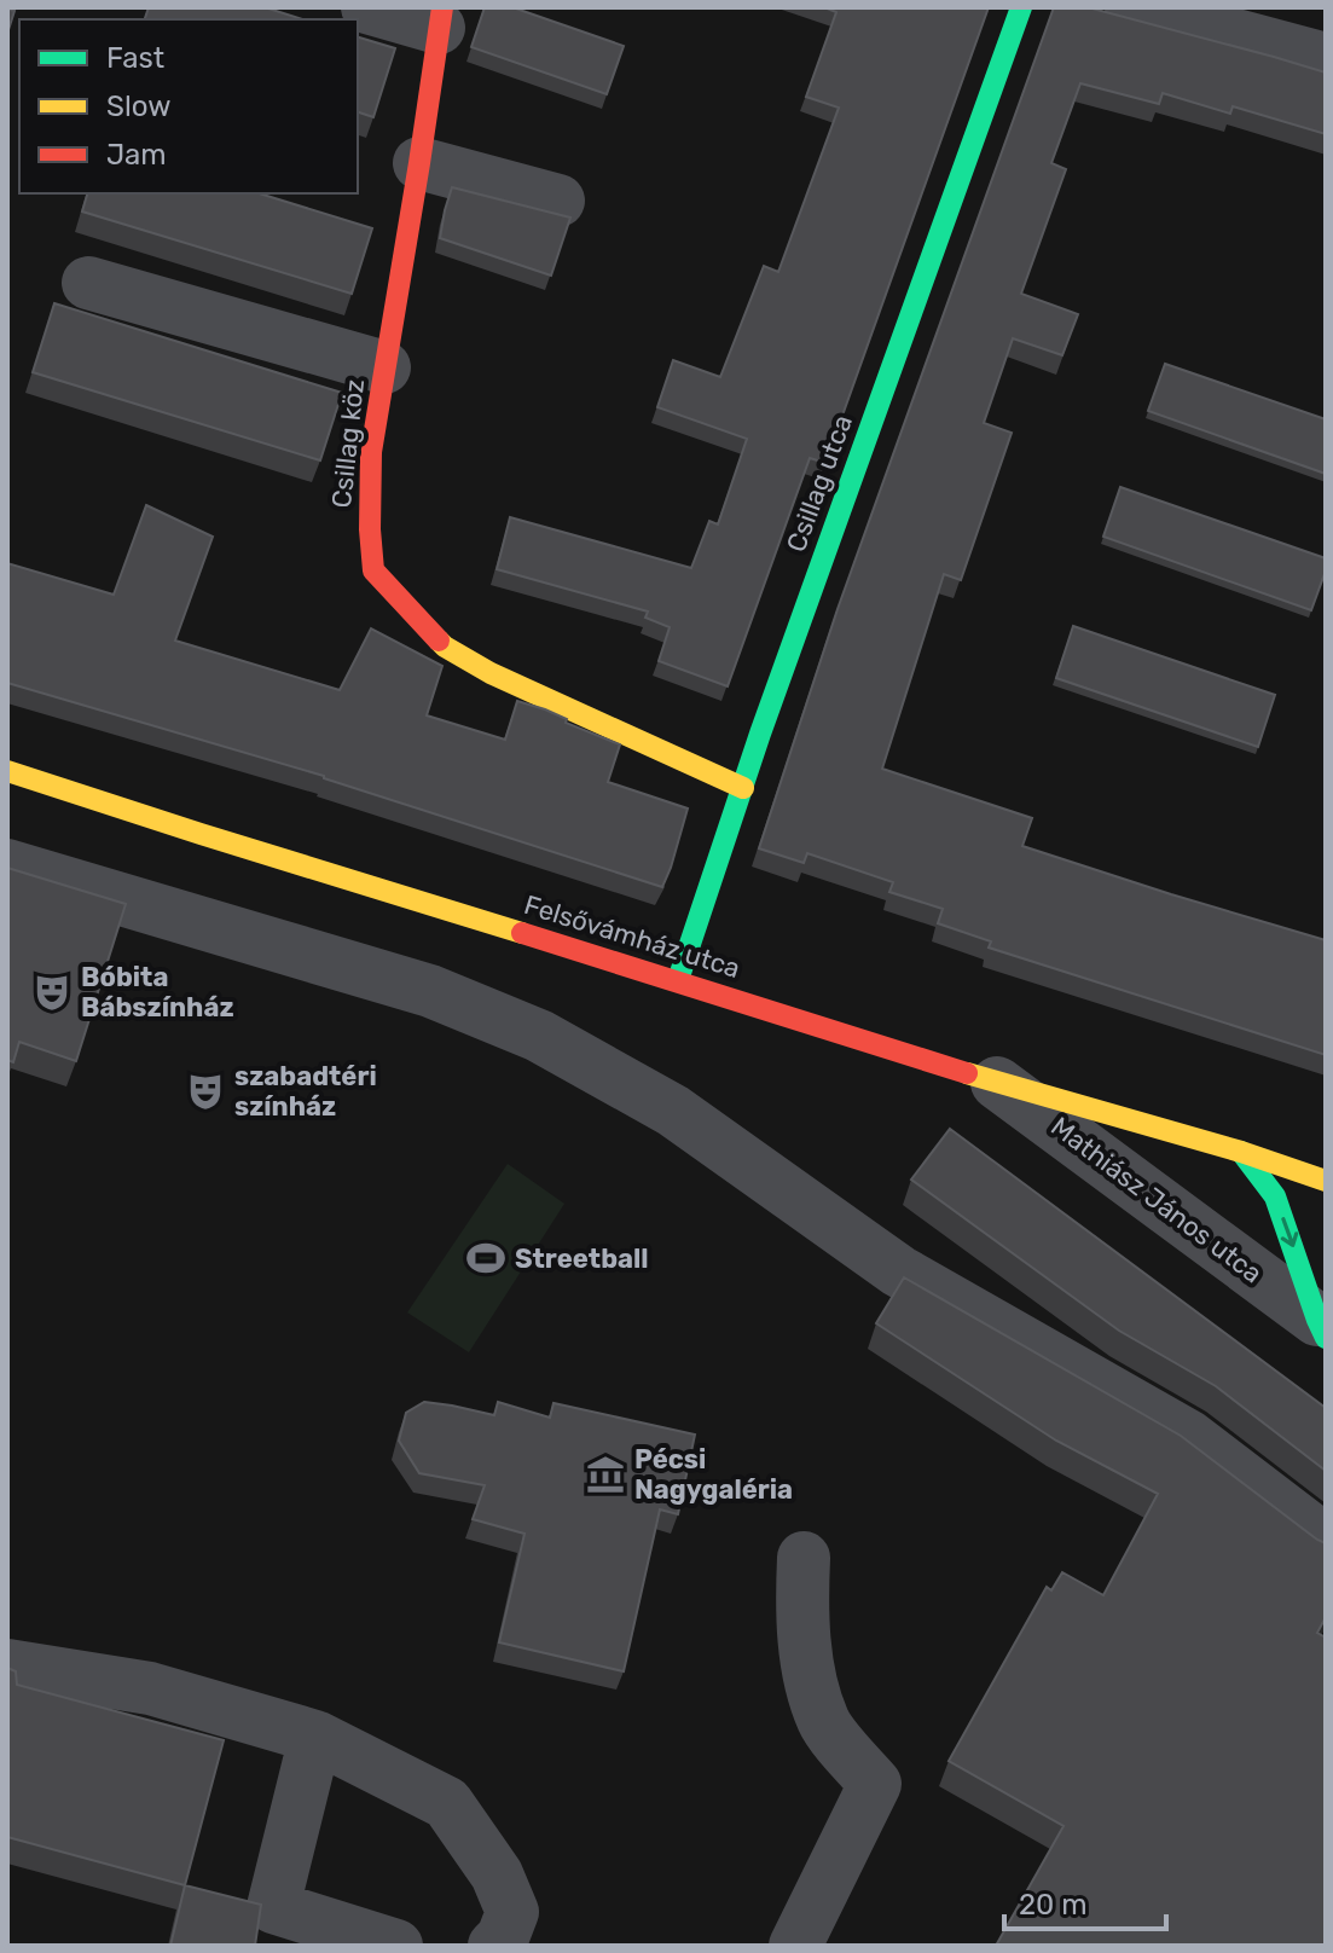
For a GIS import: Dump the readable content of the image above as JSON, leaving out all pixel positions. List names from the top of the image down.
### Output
{
  "streets": {
    "street": [
      "Csillag köz",
      "Csillag utca",
      "Felsővámház utca",
      "Mathiász János utca"
    ]
  },
  "crossings": [
    ["Csillag köz", "Csillag utca"],
    ["Csillag utca", "Felsővámház utca"],
    ["Felsővámház utca", "Mathiász János utca"]
  ],
  "places": {
    "theatre": ["Bóbita Bábszínház", "szabadtéri színház"],
    "sports": ["Streetball"],
    "museum": ["Pécsi Nagygaléria"]
  },
  "legend": ["Fast", "Slow", "Jam"],
  "scale_bar": "20 m"
}
